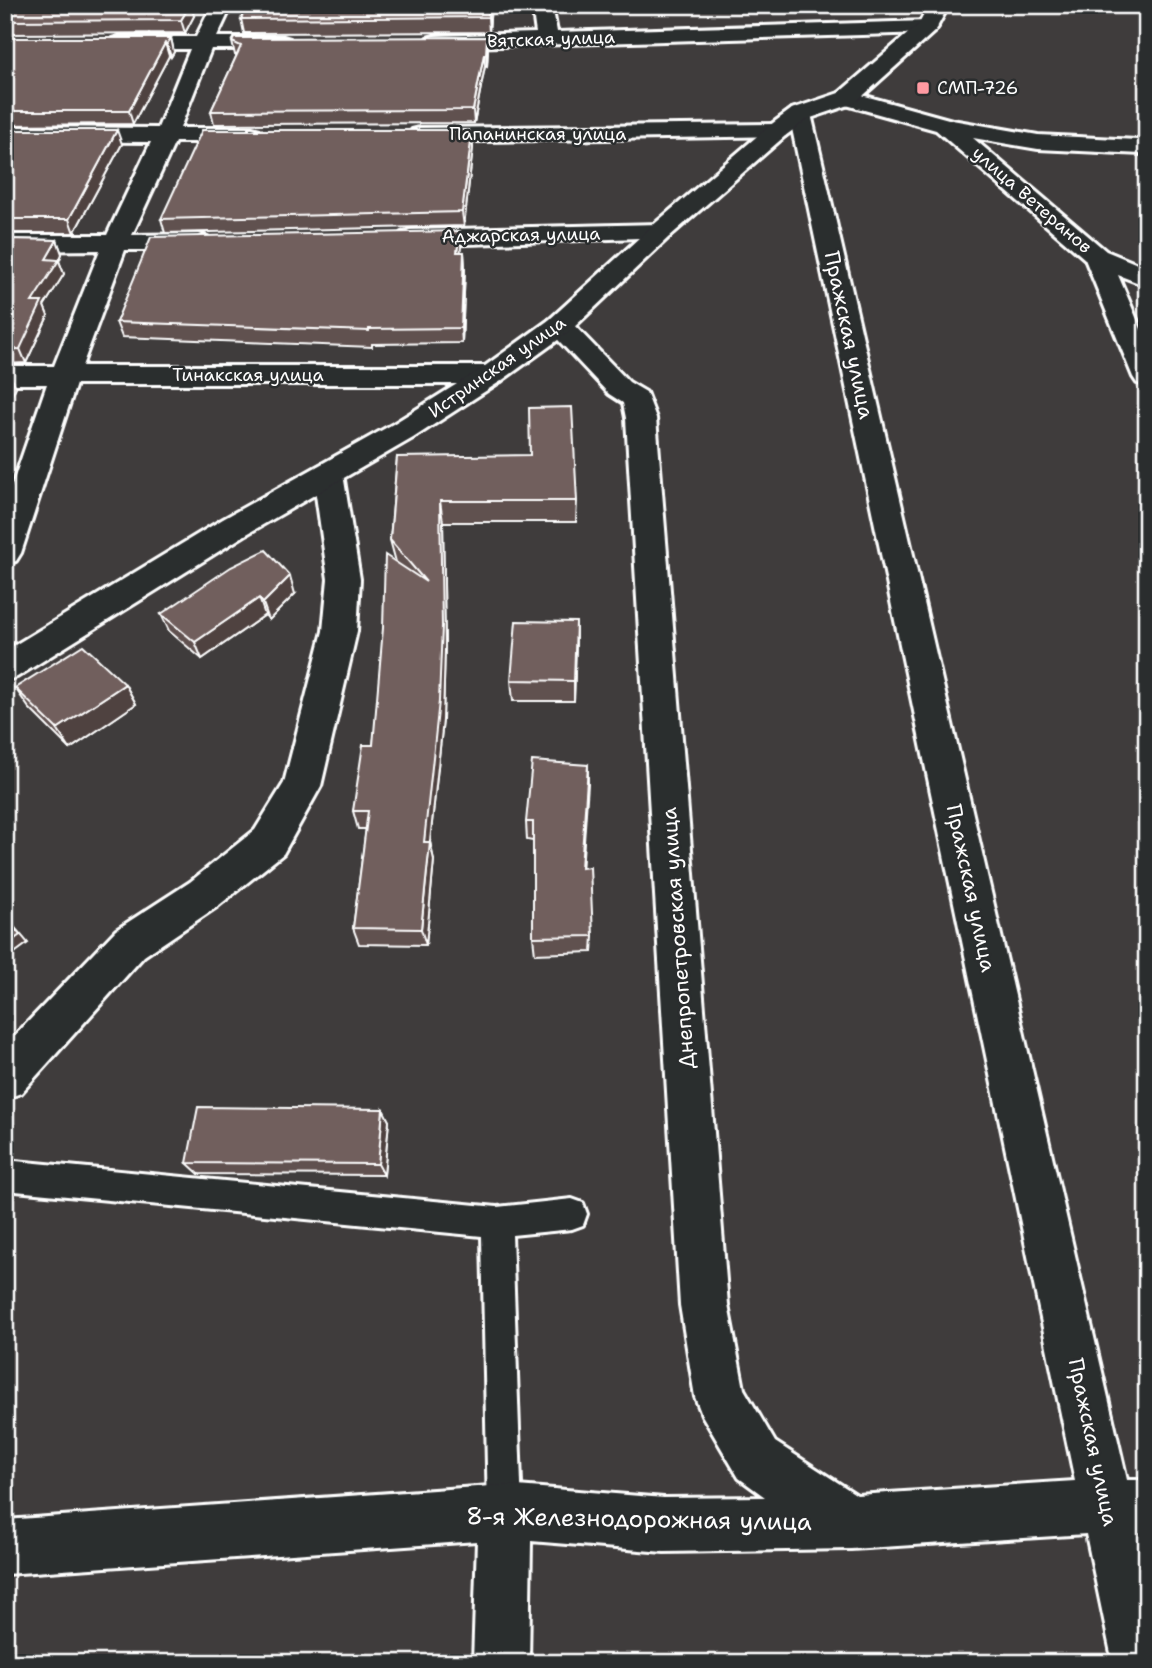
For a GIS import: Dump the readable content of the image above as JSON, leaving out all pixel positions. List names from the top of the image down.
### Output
{
  "streets": {
    "street": [
      "Вятская улица",
      "Папанинская улица",
      "улица Ветеранов",
      "Аджарская улица",
      "Пражская улица",
      "Истринская улица",
      "Тинакская улица",
      "Днепропетровская улица",
      "8-я Железнодорожная улица"
    ]
  },
  "crossings": [
    ["Вятская улица", "Истринская улица"],
    ["Папанинская улица", "Пражская улица"],
    ["Папанинская улица", "Истринская улица"],
    ["улица Ветеранов", "Истринская улица"],
    ["Аджарская улица", "Истринская улица"],
    ["Пражская улица", "Истринская улица"],
    ["Пражская улица", "8-я Железнодорожная улица"],
    ["Истринская улица", "Тинакская улица"],
    ["Истринская улица", "Днепропетровская улица"],
    ["Днепропетровская улица", "8-я Железнодорожная улица"]
  ],
  "places": {
    "transit": ["СМП-726"]
  }
}
